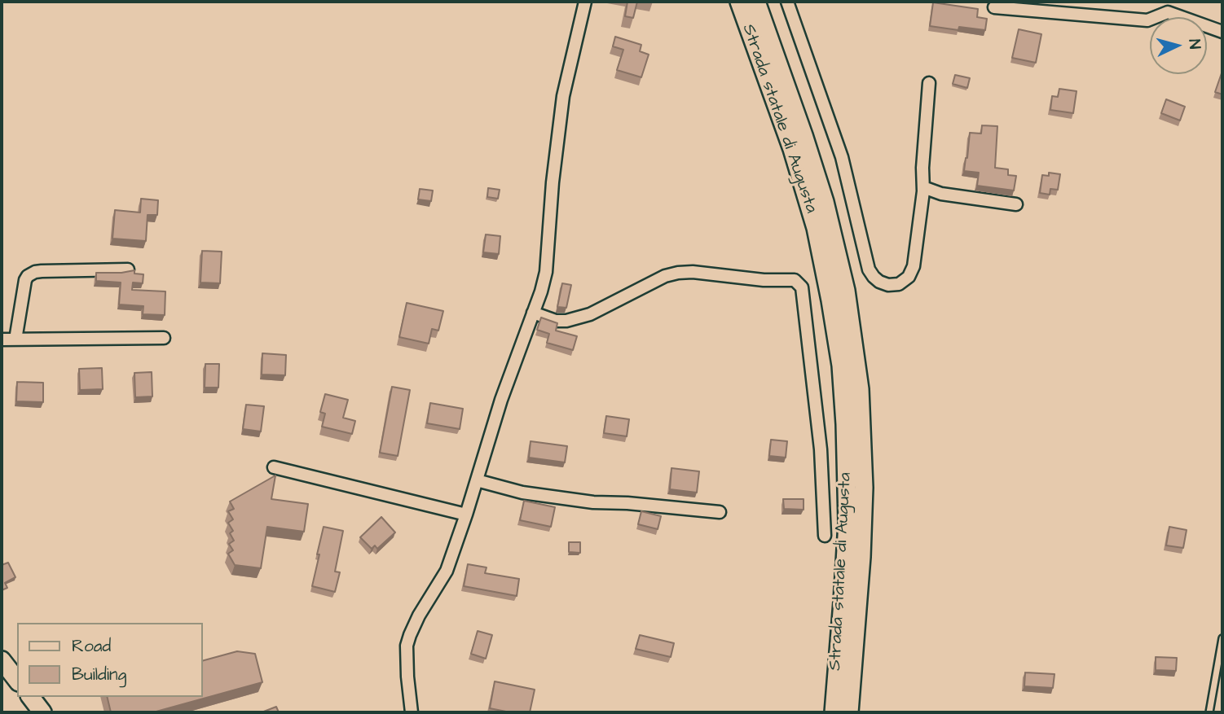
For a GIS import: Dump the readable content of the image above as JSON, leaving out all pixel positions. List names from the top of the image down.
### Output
{
  "streets": {
    "main road": ["Strada statale di Augusta"]
  },
  "legend": ["Road", "Building"],
  "north": "right"
}
